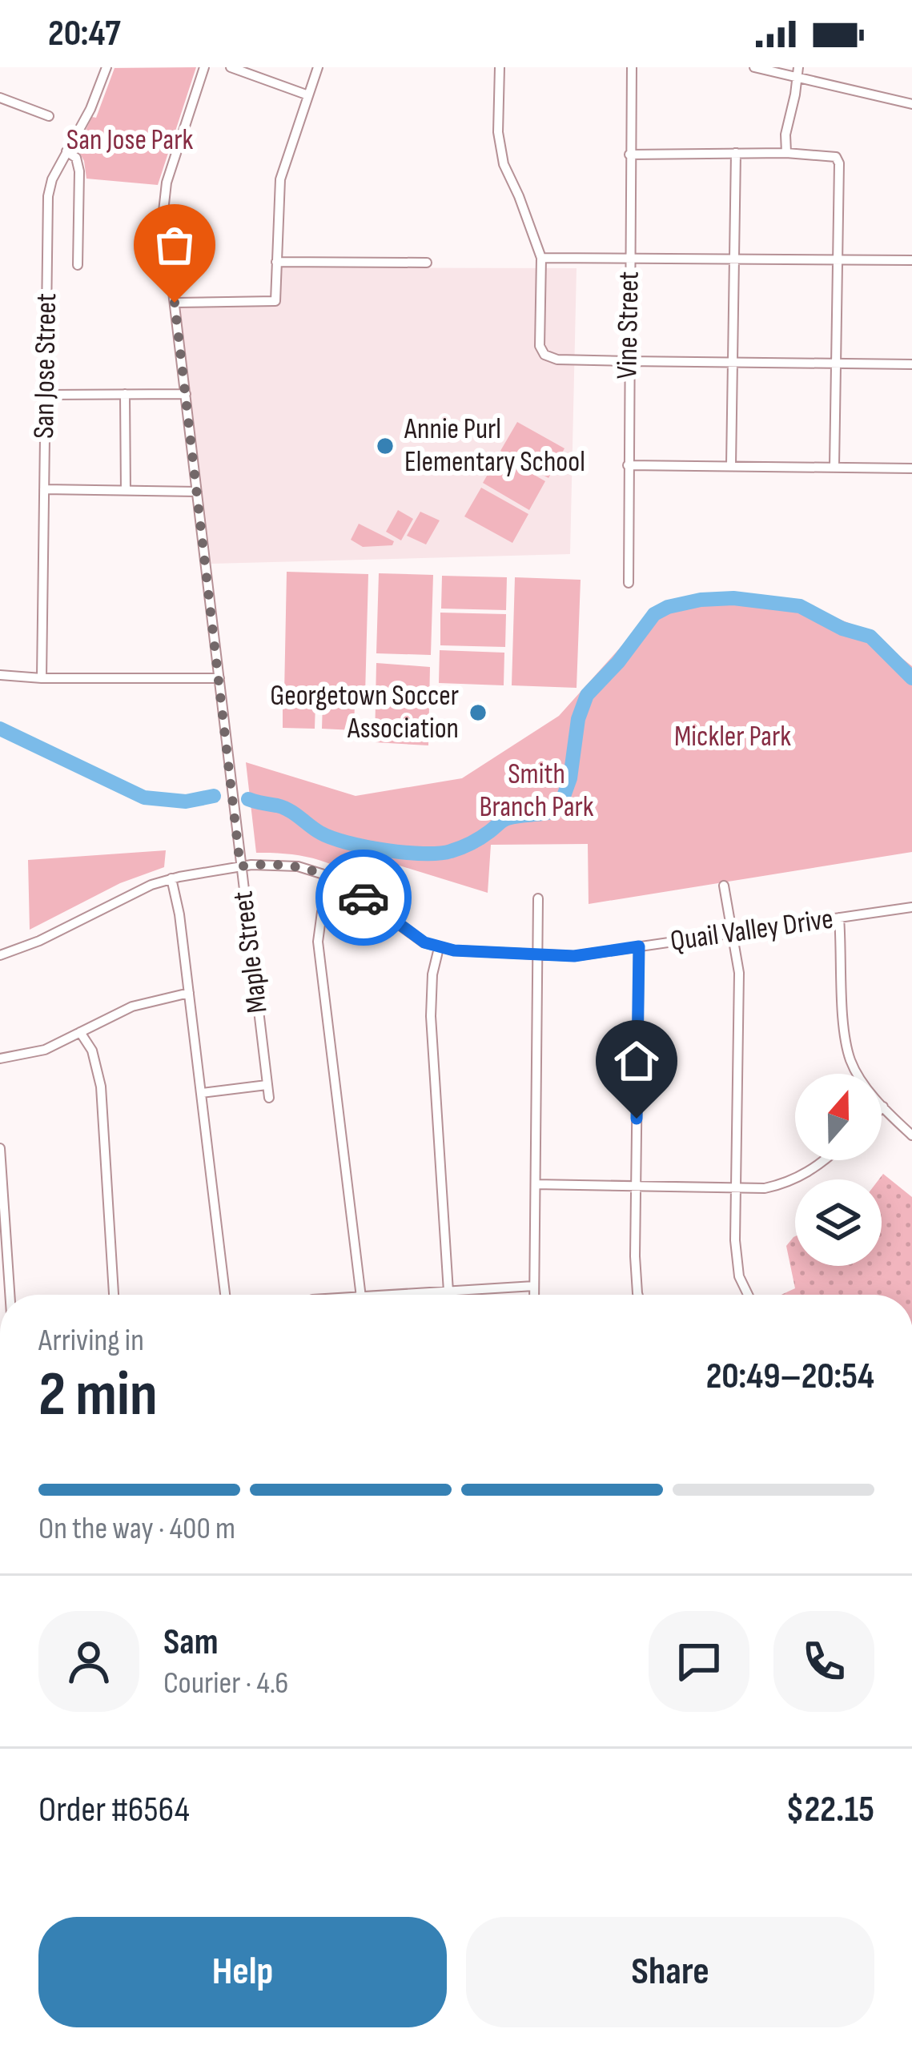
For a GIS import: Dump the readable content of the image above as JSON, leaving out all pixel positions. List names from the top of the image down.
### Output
{
  "streets": {
    "street": [
      "Vine Street",
      "San Jose Street",
      "Quail Valley Drive",
      "Maple Street"
    ]
  },
  "crossings": [
    ["Quail Valley Drive", "Maple Street"]
  ],
  "parks": ["San Jose Park", "Mickler Park", "Smith Branch Park"],
  "places": ["Annie Purl Elementary School", "Georgetown Soccer Association"],
  "north": "top",
  "page": {
    "status": "20:47",
    "heading": ["2 min", "Arriving in", "20:49–20:54"],
    "panel": [
      "Sam",
      "Courier · 4.6",
      "Order #6564",
      "$22.15"
    ],
    "bar": "On the way · 400 m",
    "buttons": ["Help", "Share"]
  }
}
